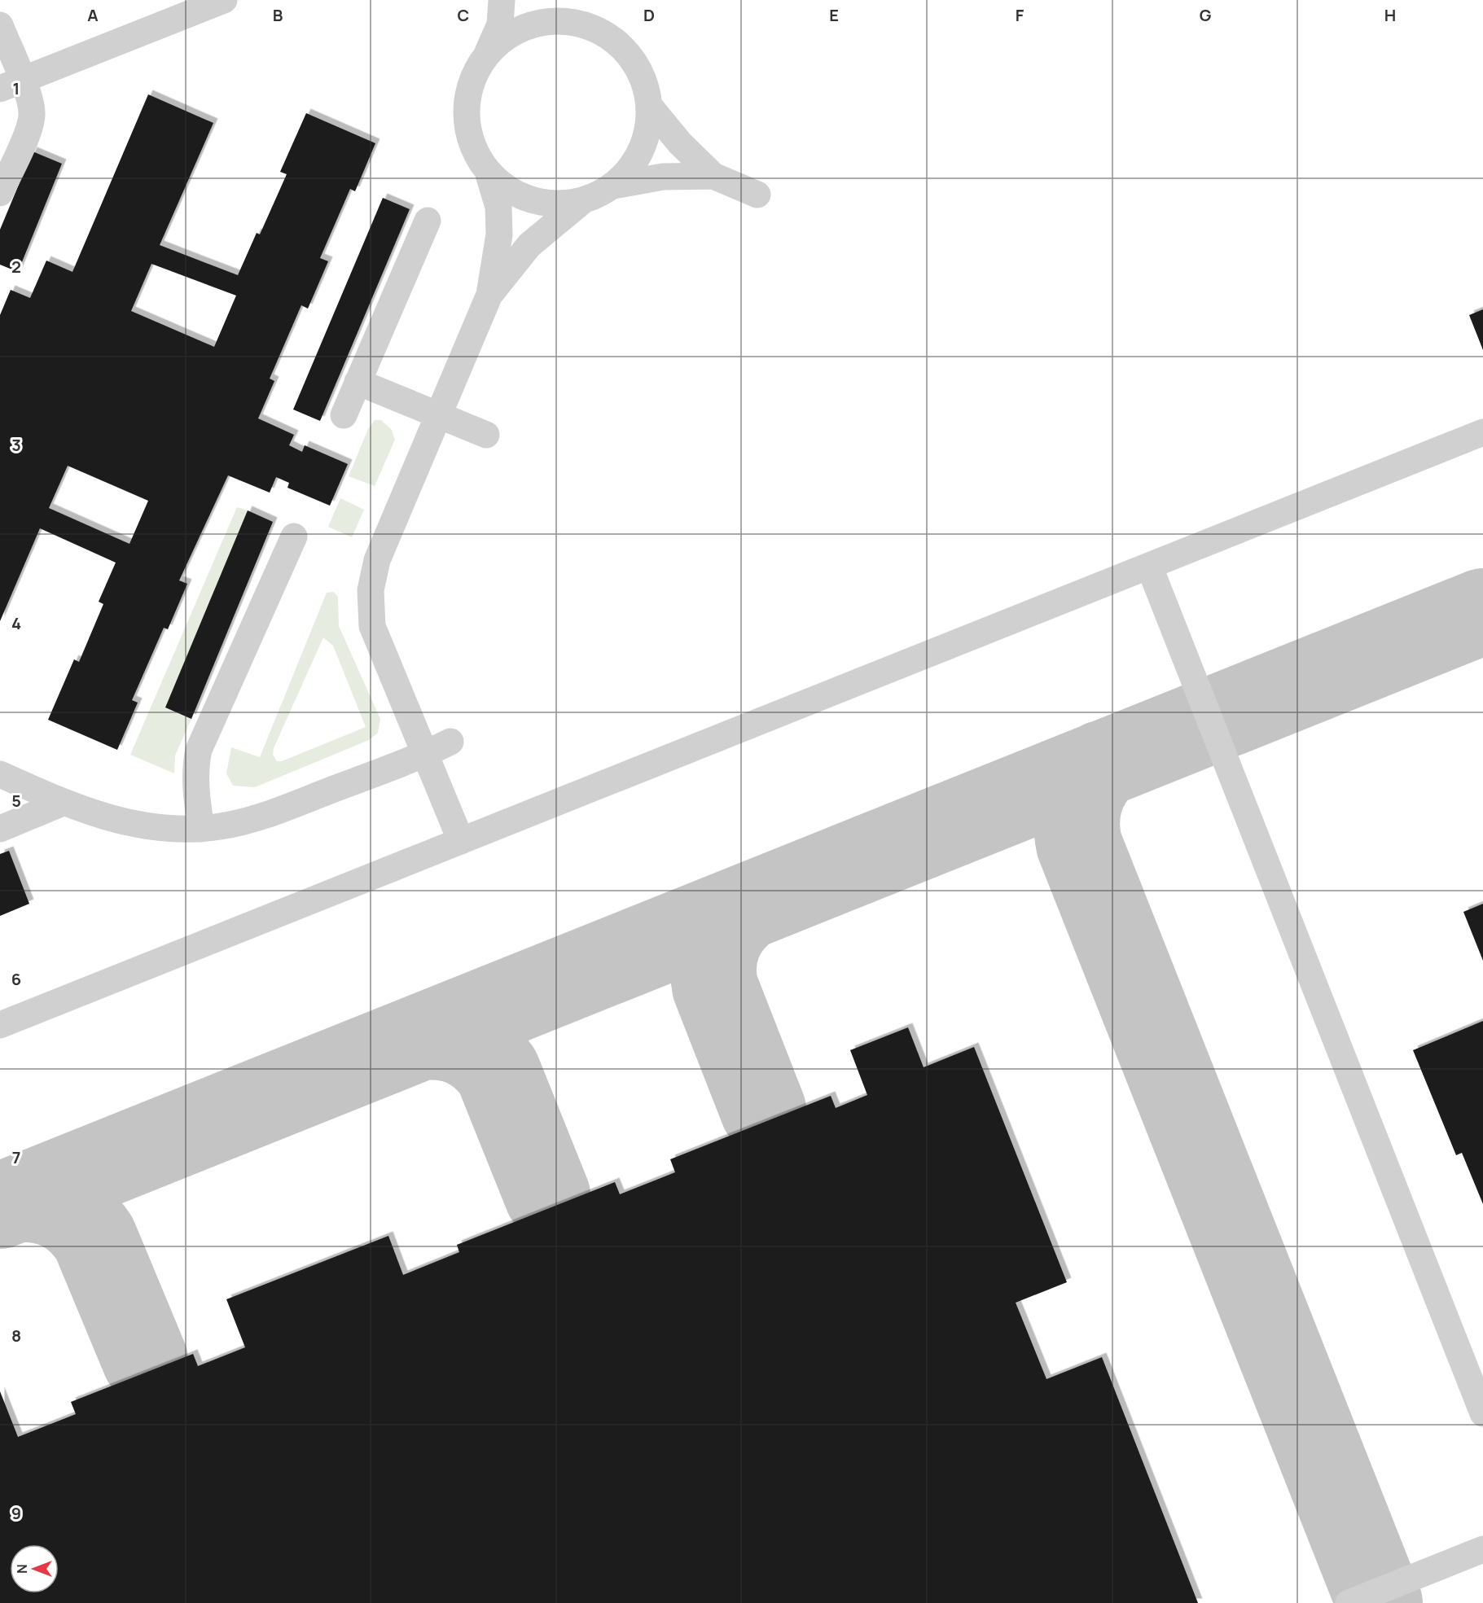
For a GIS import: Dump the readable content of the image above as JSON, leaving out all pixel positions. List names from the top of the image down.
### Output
{
  "north": "left",
  "grid": {
    "columns": [
      "A",
      "B",
      "C",
      "D",
      "E",
      "F",
      "G",
      "H"
    ],
    "rows": [
      "1",
      "2",
      "3",
      "4",
      "5",
      "6",
      "7",
      "8",
      "9"
    ]
  }
}
